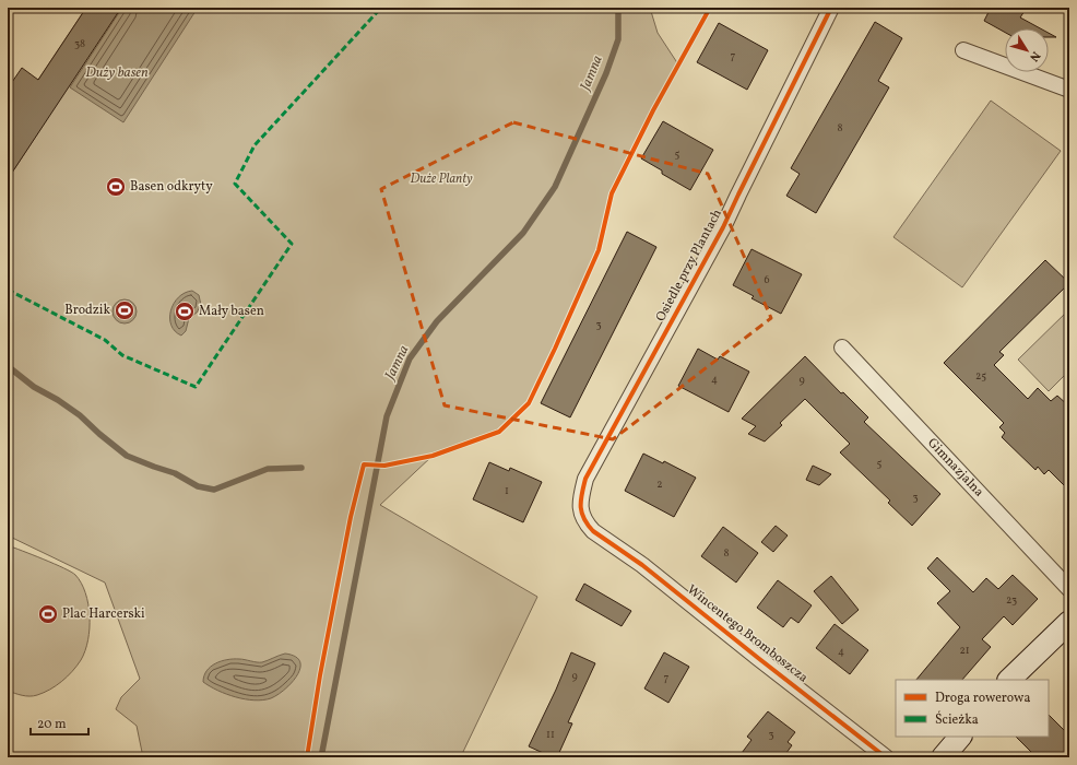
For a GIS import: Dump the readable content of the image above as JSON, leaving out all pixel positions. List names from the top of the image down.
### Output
{
  "streets": {
    "street": ["Osiedle przy Plantach", "Gimnazjalna", "Wincentego Bromboszcza"]
  },
  "crossings": [
    ["Osiedle przy Plantach", "Wincentego Bromboszcza"]
  ],
  "water": ["Duży basen", "Jamna"],
  "parks": ["Duże Planty"],
  "places": {
    "sports": [
      "Basen odkryty",
      "Brodzik",
      "Mały basen",
      "Plac Harcerski"
    ]
  },
  "house_numbers": [
    "38",
    "7",
    "8",
    "5",
    "6",
    "3",
    "25",
    "4",
    "9",
    "5",
    "2",
    "1",
    "3",
    "8",
    "23",
    "21",
    "4",
    "9",
    "7",
    "11",
    "3"
  ],
  "legend": ["Droga rowerowa", "Ścieżka"],
  "scale_bar": "20 m",
  "north": "bottom right"
}
